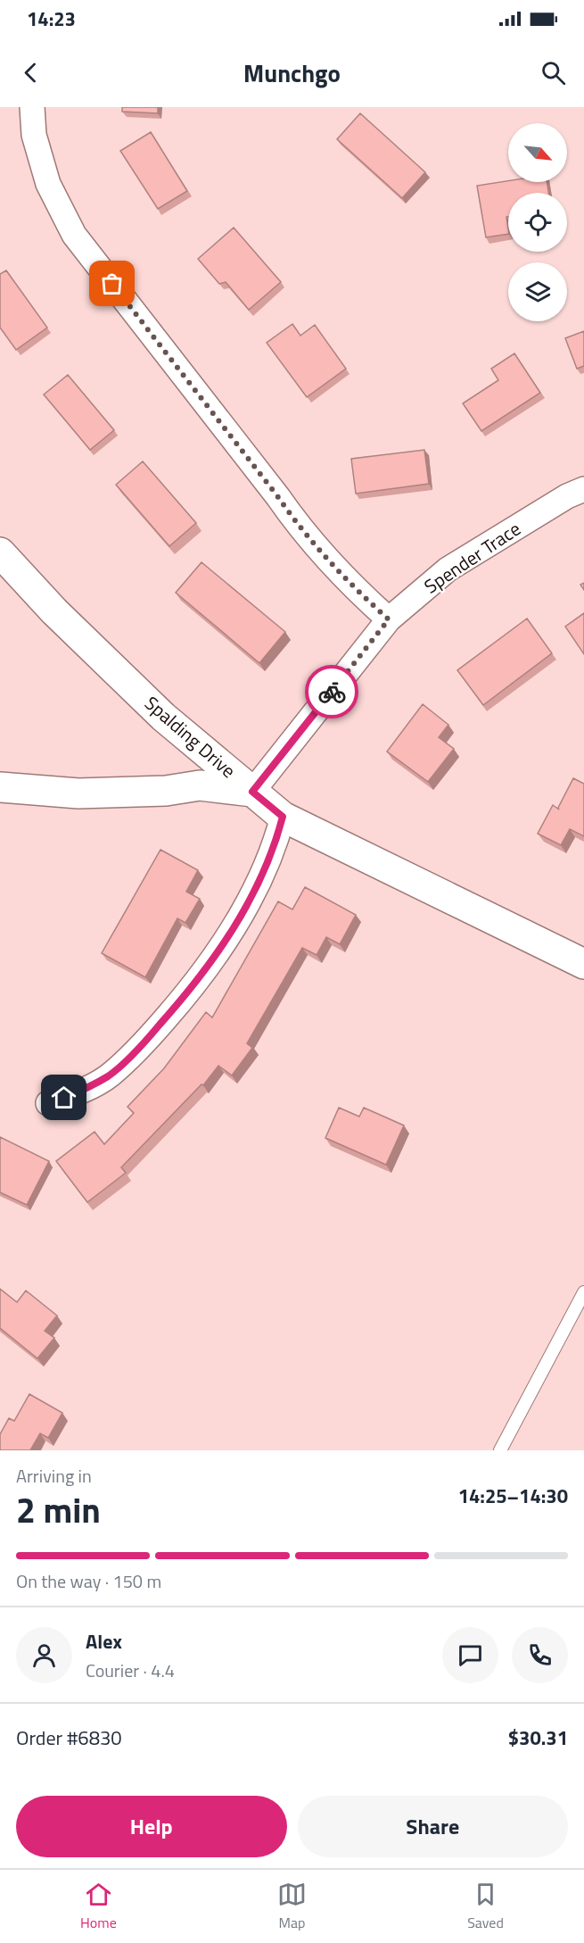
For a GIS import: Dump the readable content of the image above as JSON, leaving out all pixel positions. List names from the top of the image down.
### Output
{
  "streets": {
    "street": ["Spender Trace", "Spalding Drive"]
  },
  "crossings": [
    ["Spender Trace", "Spalding Drive"]
  ],
  "north": "bottom right",
  "page": {
    "status": "14:23",
    "header": "Munchgo",
    "heading": ["2 min", "Arriving in", "14:25–14:30"],
    "panel": [
      "Alex",
      "Courier · 4.4",
      "Order #6830",
      "$30.31"
    ],
    "bar": "On the way · 150 m",
    "buttons": ["Help", "Share"],
    "tabs": ["Home", "Map", "Saved"]
  }
}
